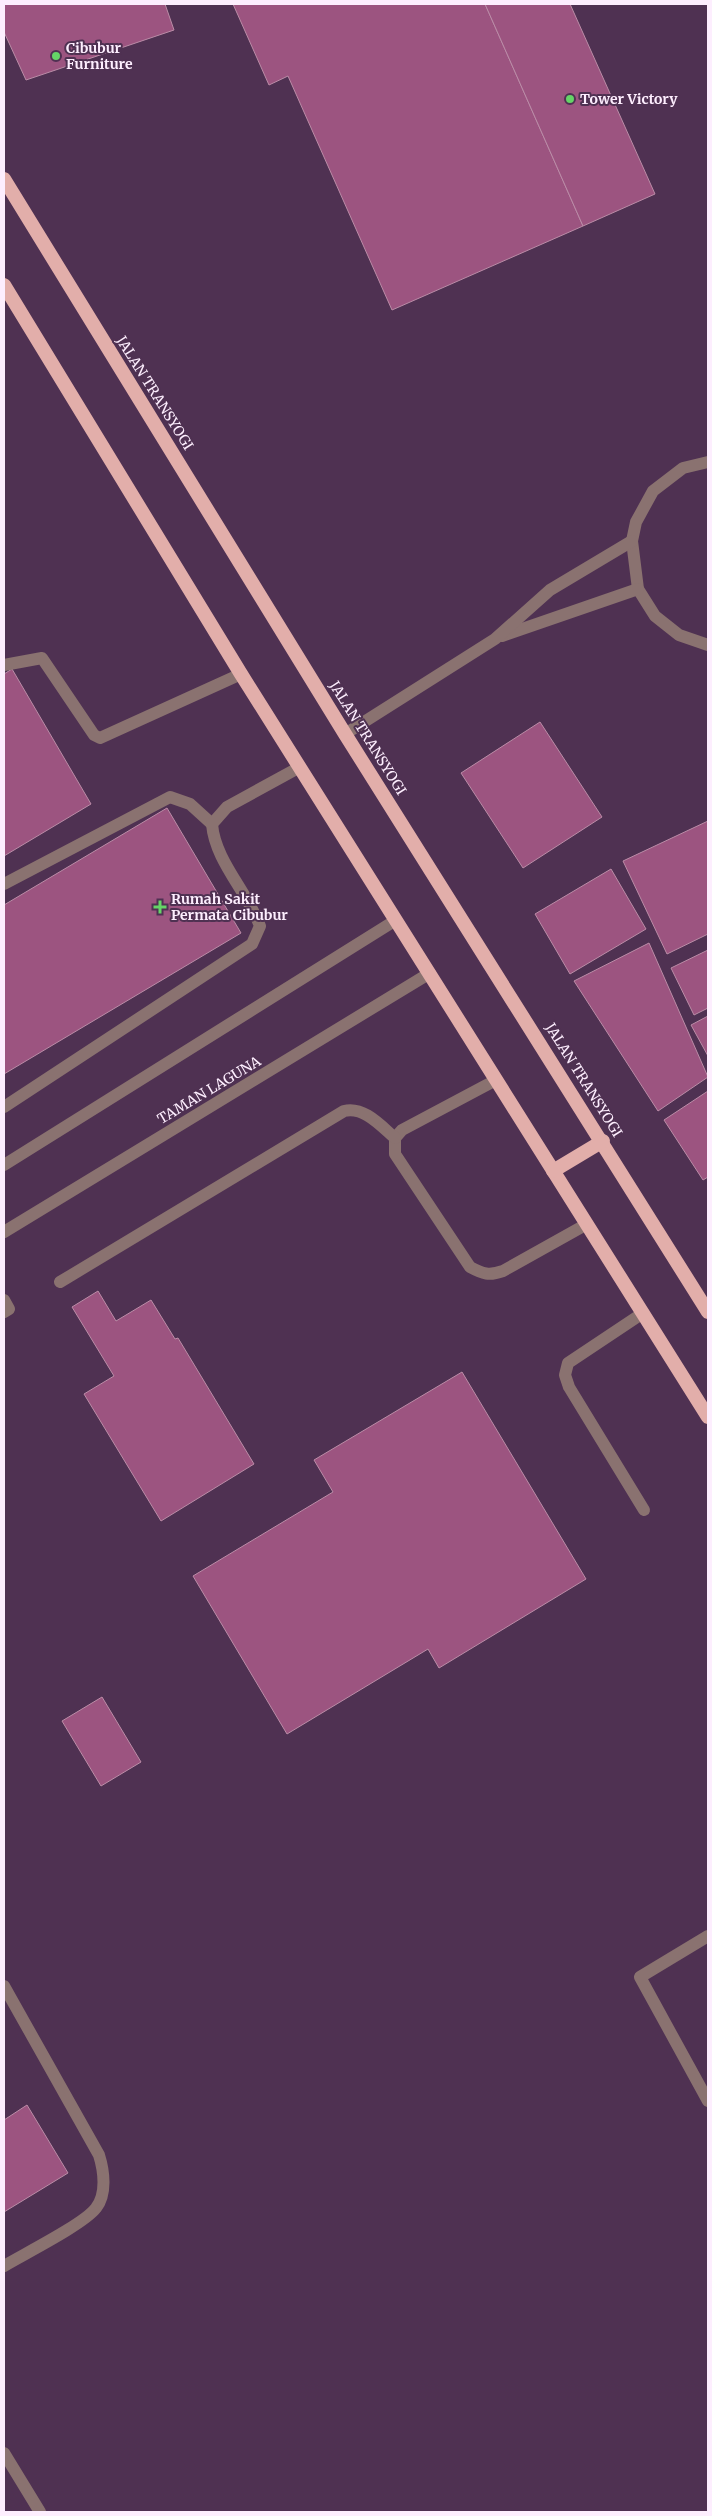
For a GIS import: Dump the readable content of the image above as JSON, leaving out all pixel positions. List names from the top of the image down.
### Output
{
  "streets": {
    "highway": ["JALAN TRANSYOGI"],
    "street": ["TAMAN LAGUNA"]
  },
  "places": {
    "other": ["Cibubur Furniture", "Tower Victory"],
    "health": ["Rumah Sakit Permata Cibubur"]
  }
}
